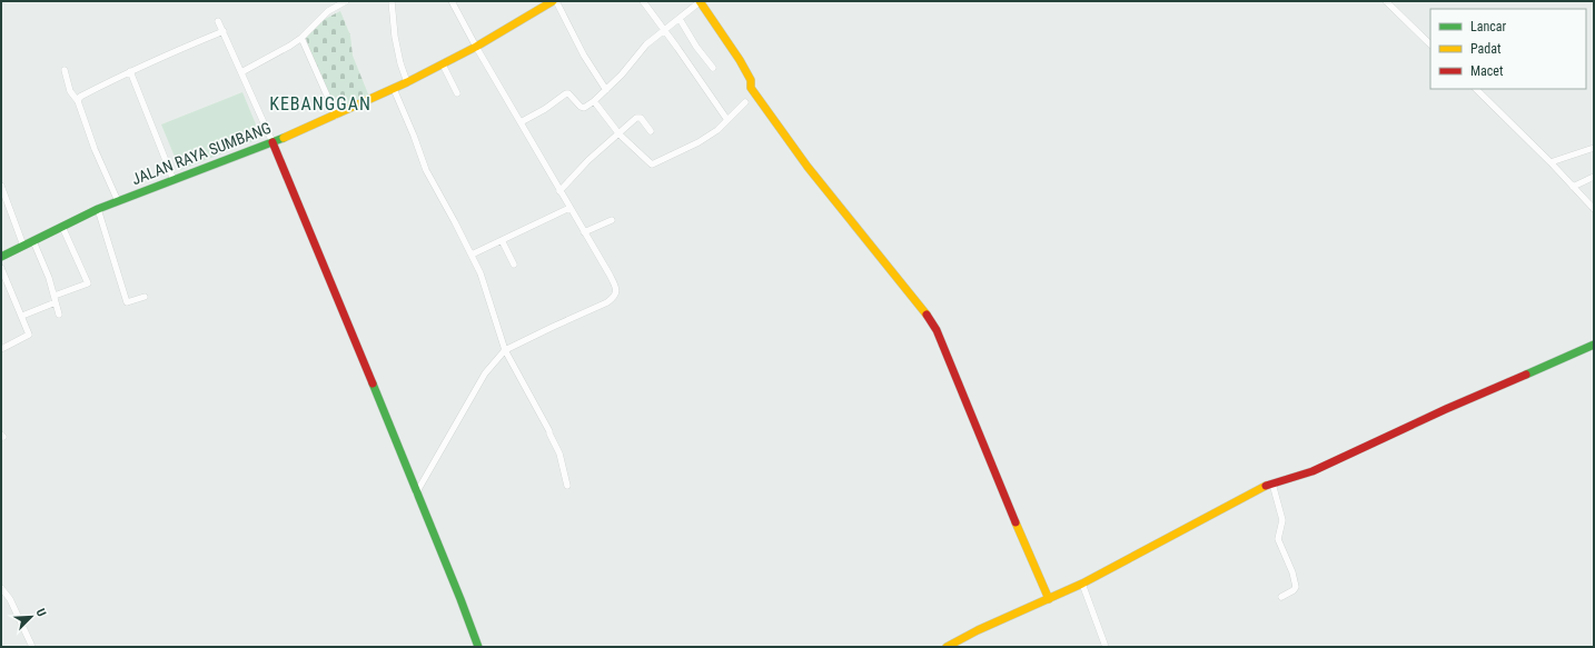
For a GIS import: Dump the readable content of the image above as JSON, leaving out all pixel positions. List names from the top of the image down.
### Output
{
  "streets": {
    "street": ["JALAN RAYA SUMBANG"]
  },
  "districts": ["KEBANGGAN"],
  "legend": ["Lancar", "Padat", "Macet"],
  "north": "top right"
}
